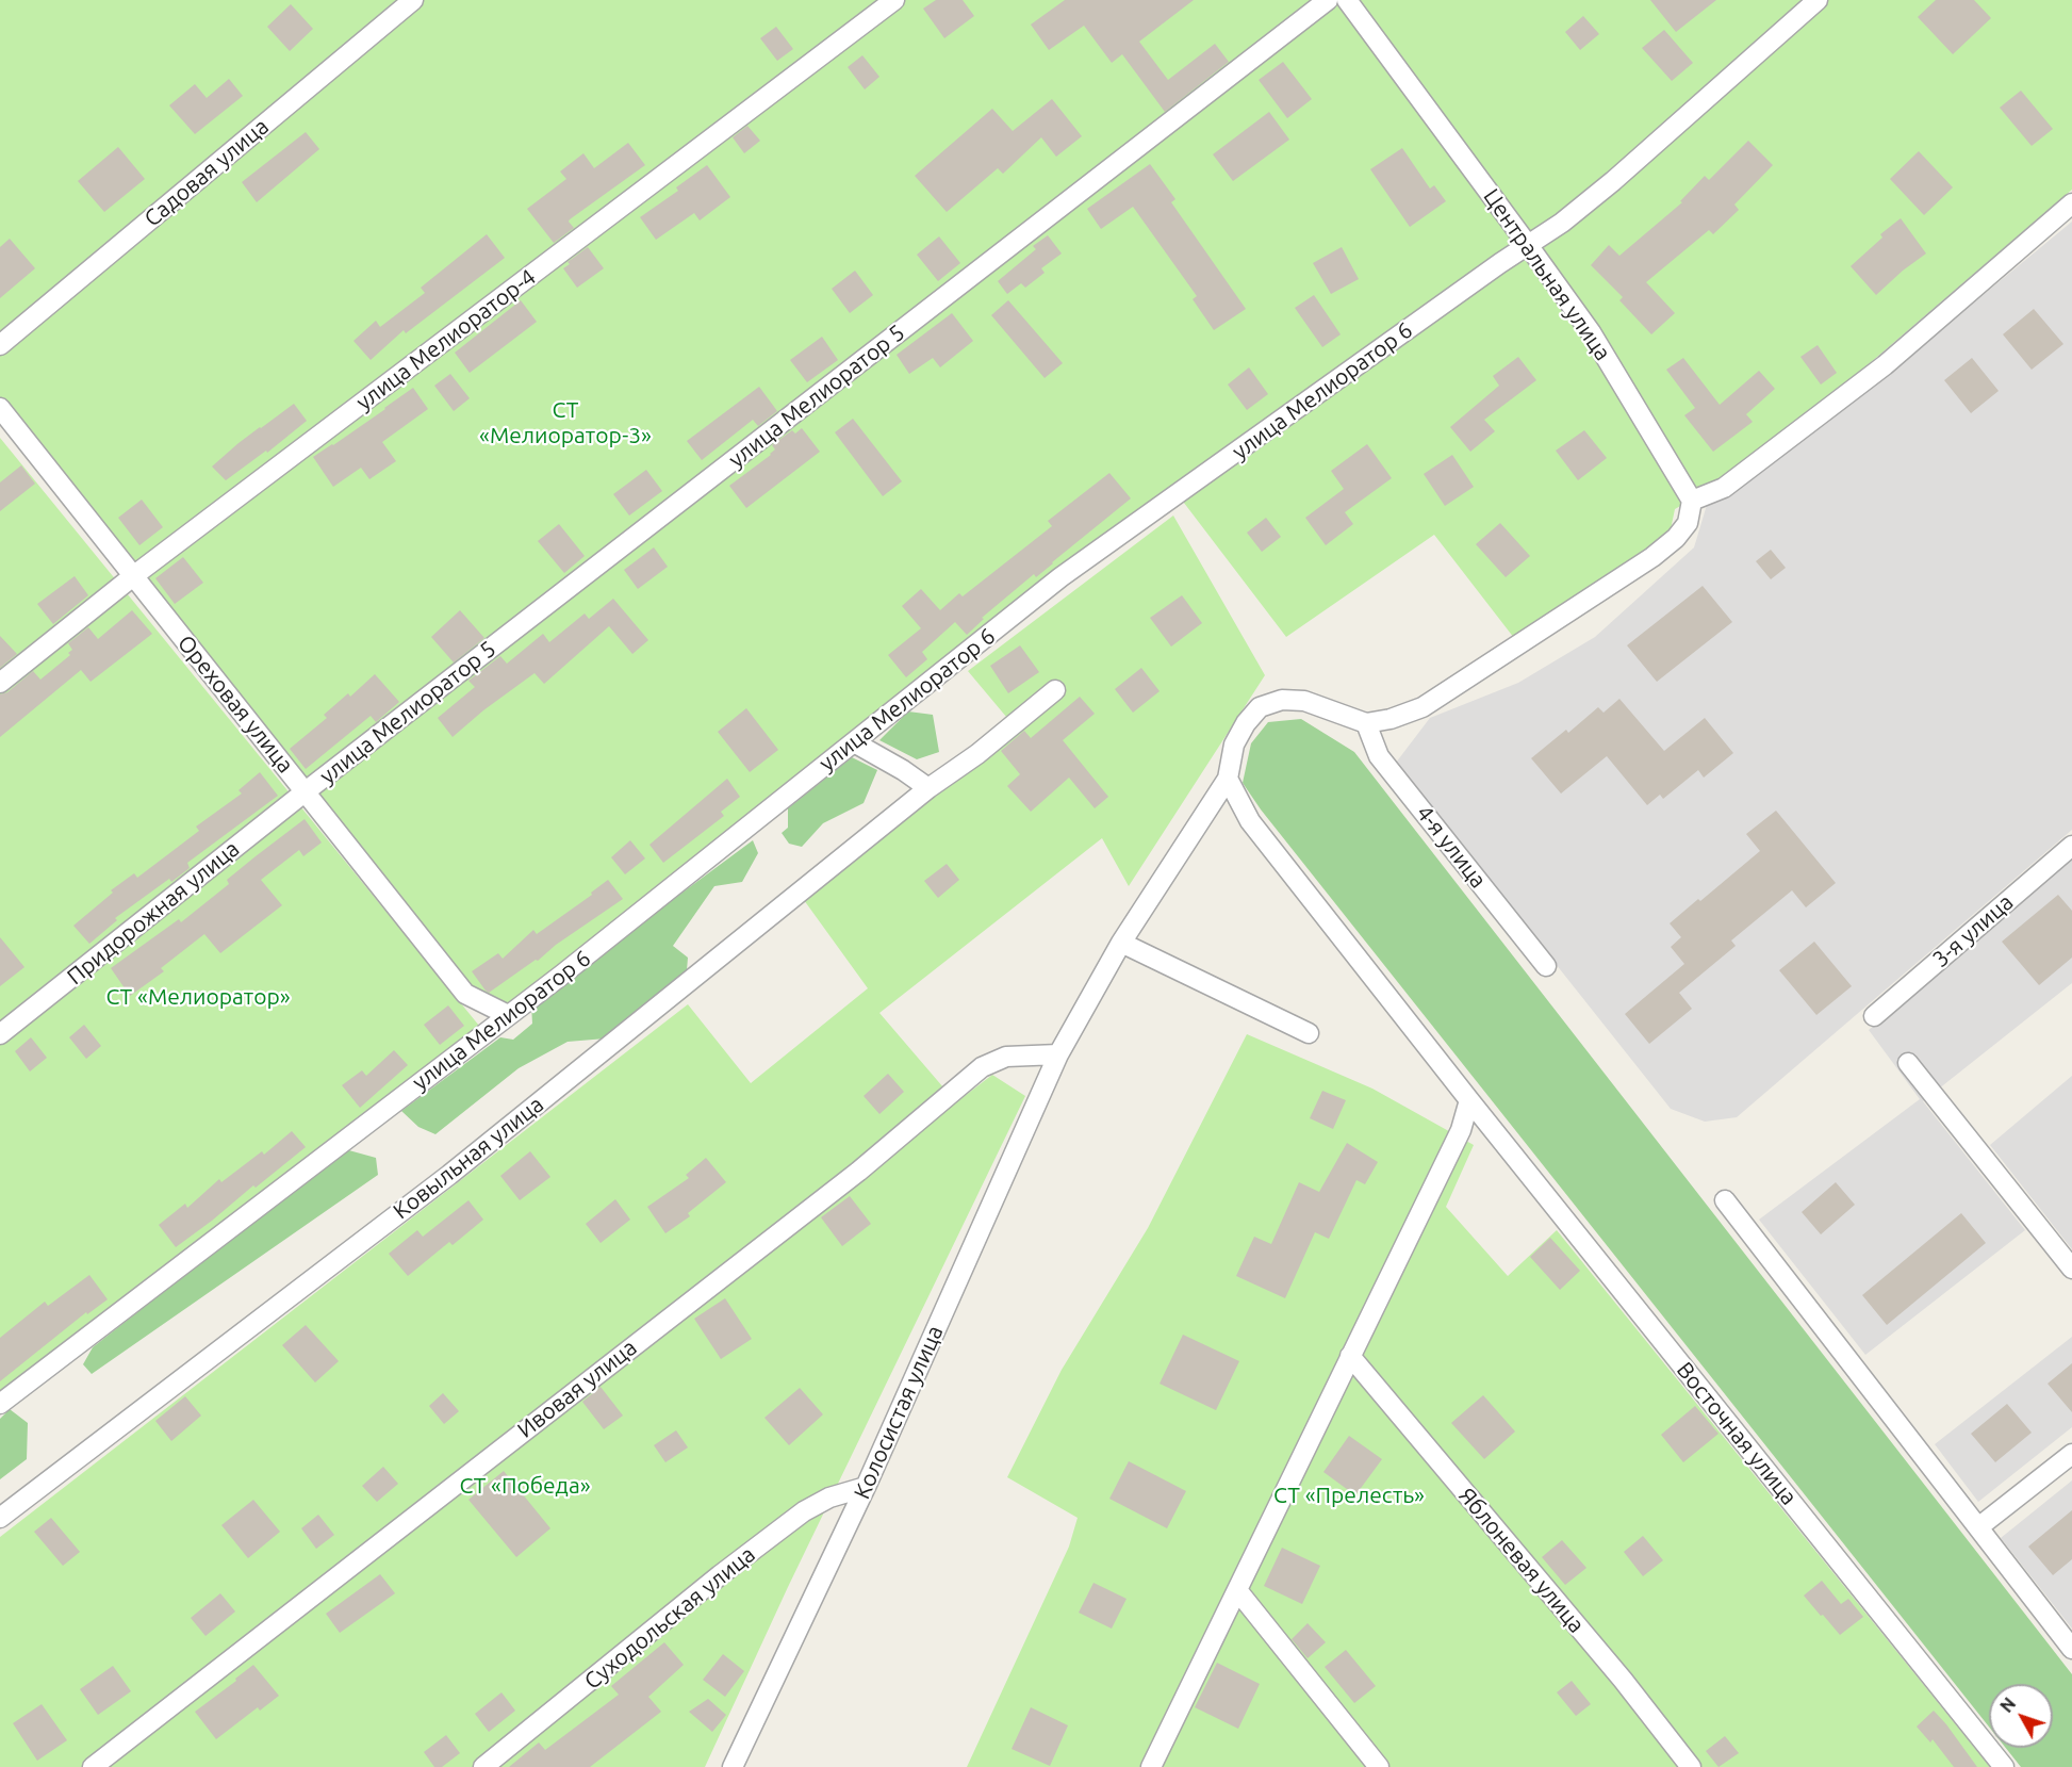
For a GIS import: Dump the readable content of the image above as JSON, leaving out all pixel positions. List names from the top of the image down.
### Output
{
  "streets": {
    "street": [
      "Садовая улица",
      "Центральная улица",
      "улица Мелиоратор-4",
      "улица Мелиоратор 6",
      "улица Мелиоратор 5",
      "Ореховая улица",
      "4-я улица",
      "Придорожная улица",
      "3-я улица",
      "Ковыльная улица",
      "Ивовая улица",
      "Колосистая улица",
      "Восточная улица",
      "Яблоневая улица",
      "Суходольская улица"
    ]
  },
  "crossings": [
    ["Центральная улица", "улица Мелиоратор 6"],
    ["улица Мелиоратор-4", "Ореховая улица"],
    ["улица Мелиоратор 6", "Ореховая улица"],
    ["улица Мелиоратор 5", "Ореховая улица"],
    ["улица Мелиоратор 5", "Придорожная улица"],
    ["Ореховая улица", "Придорожная улица"],
    ["Ивовая улица", "Колосистая улица"],
    ["Колосистая улица", "Восточная улица"],
    ["Колосистая улица", "Суходольская улица"]
  ],
  "parks": [
    "СТ «Мелиоратор-3»",
    "СТ «Мелиоратор»",
    "СТ «Победа»",
    "СТ «Прелесть»"
  ],
  "north": "top left"
}
